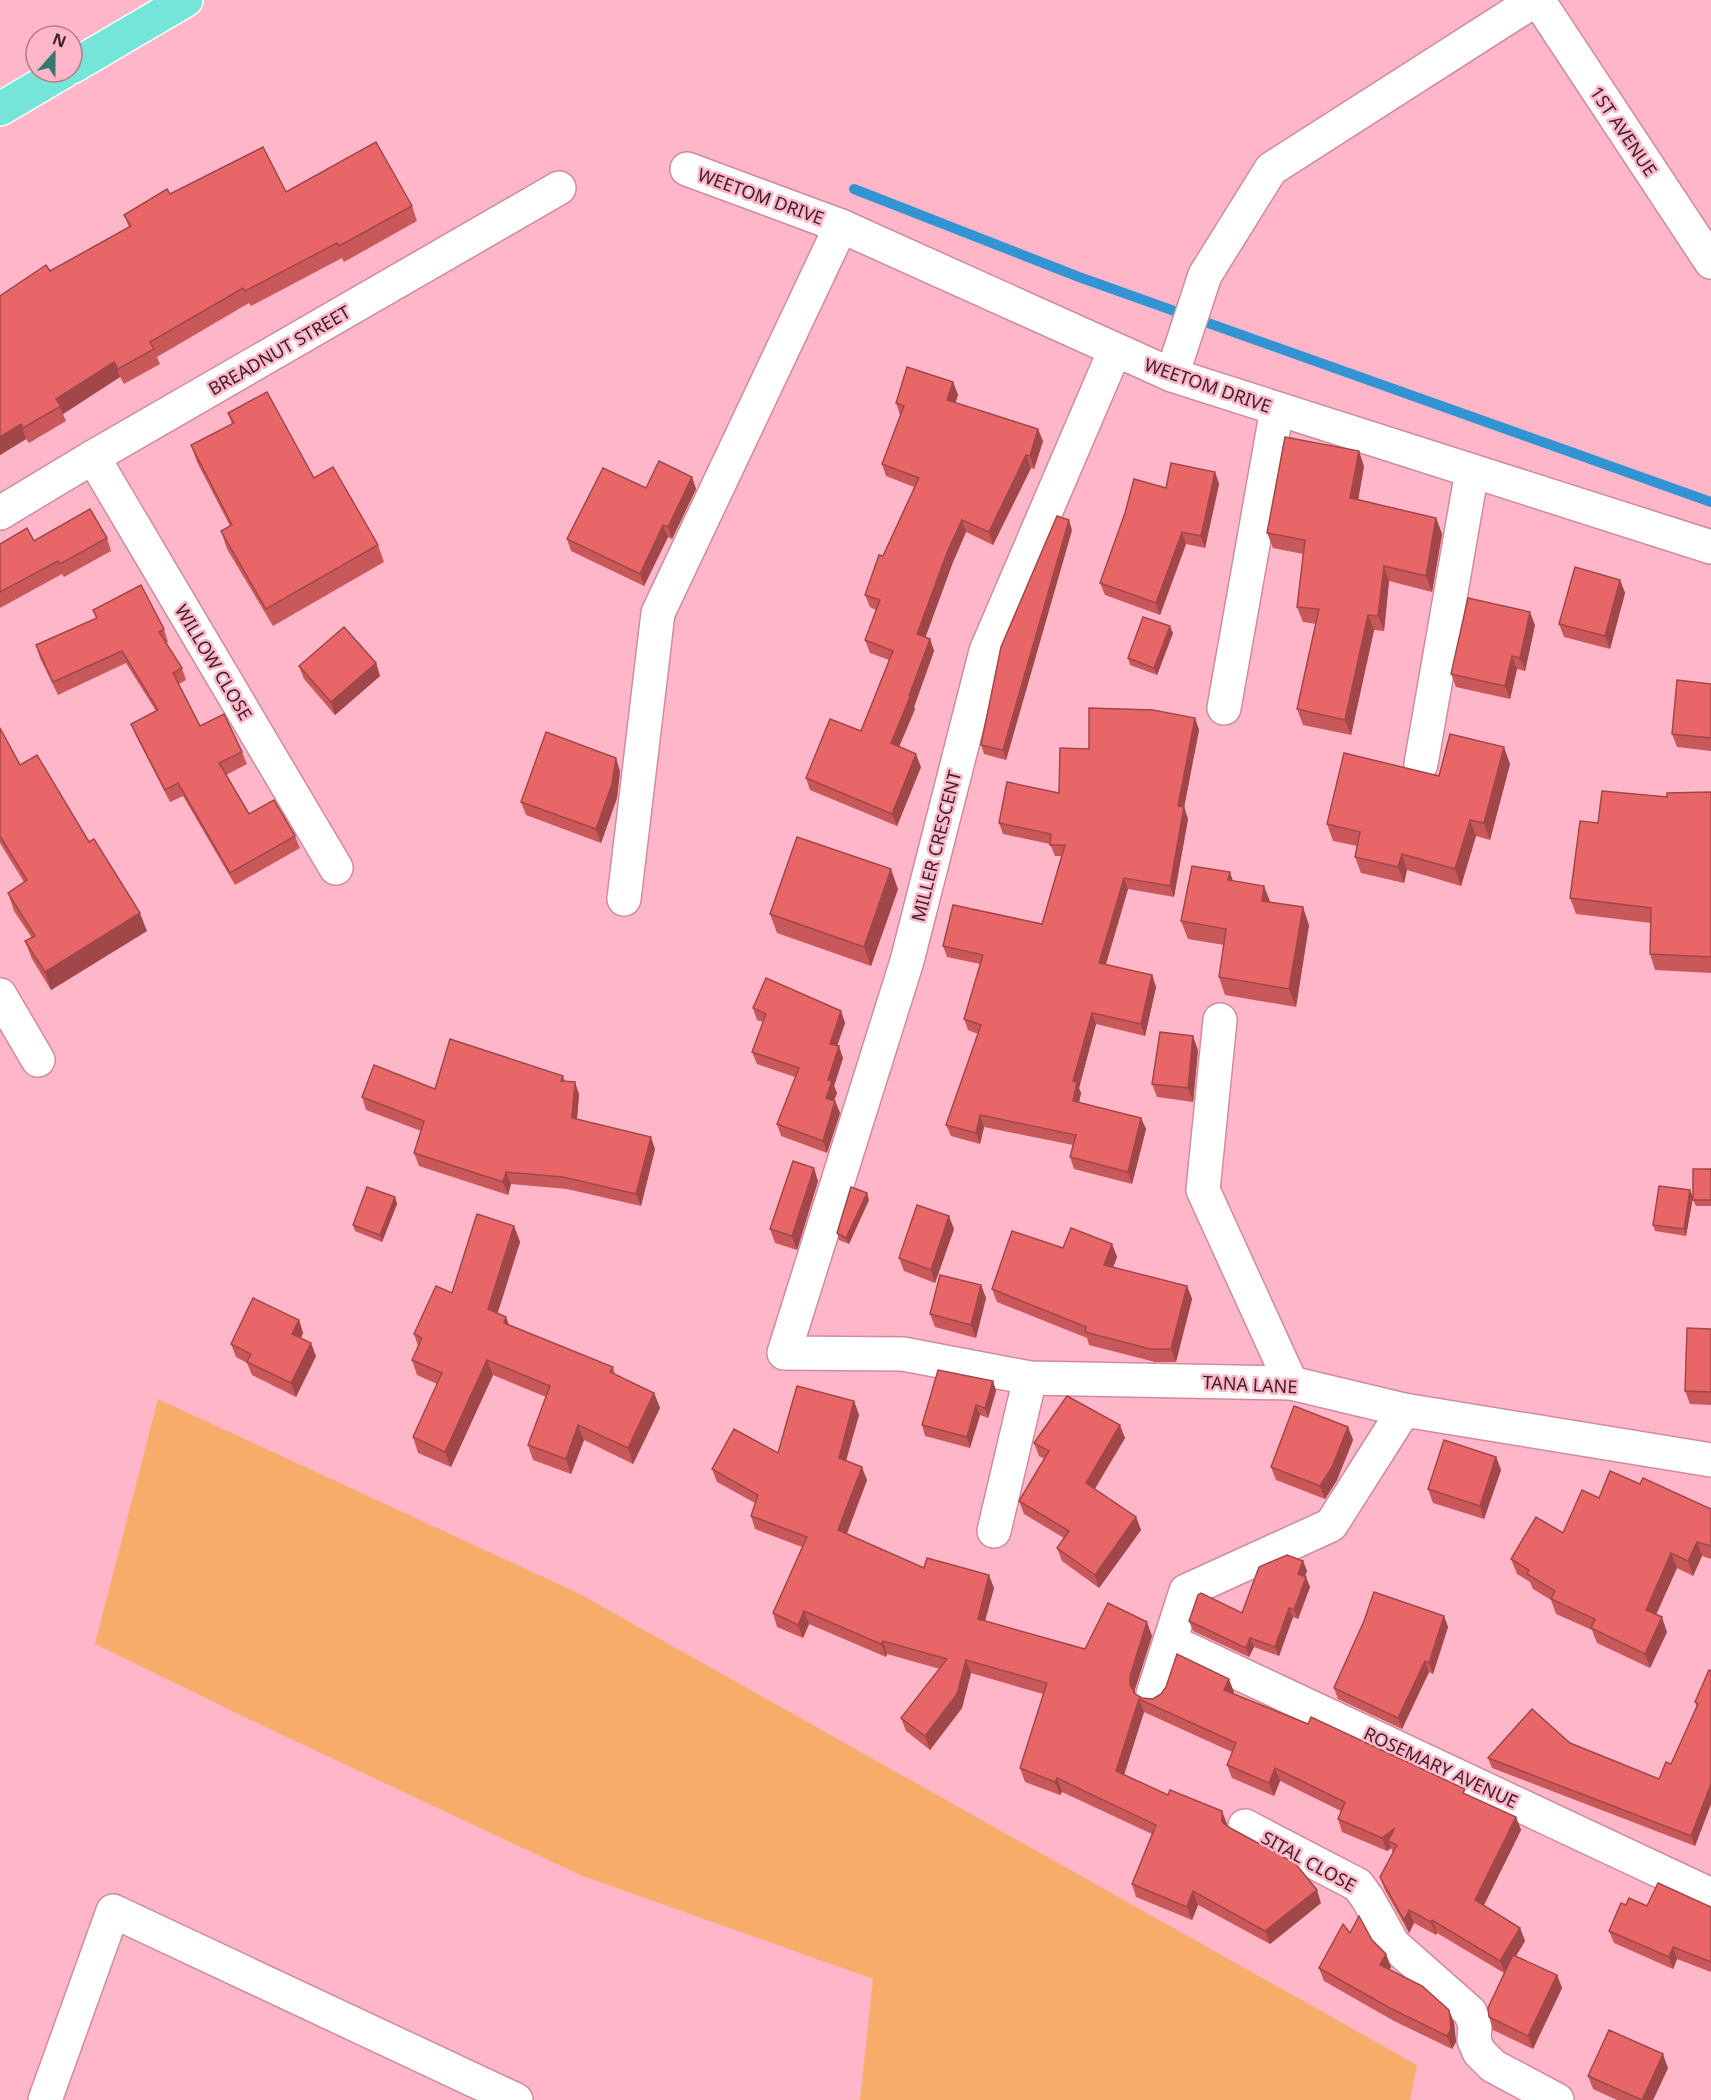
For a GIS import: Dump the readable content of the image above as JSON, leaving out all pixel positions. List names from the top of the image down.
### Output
{
  "streets": {
    "street": [
      "1ST AVENUE",
      "WEETOM DRIVE",
      "BREADNUT STREET",
      "WILLOW CLOSE",
      "MILLER CRESCENT",
      "TANA LANE",
      "ROSEMARY AVENUE",
      "SITAL CLOSE"
    ]
  },
  "crossings": [
    ["WEETOM DRIVE", "MILLER CRESCENT"],
    ["BREADNUT STREET", "WILLOW CLOSE"],
    ["MILLER CRESCENT", "TANA LANE"]
  ],
  "north": "top"
}
